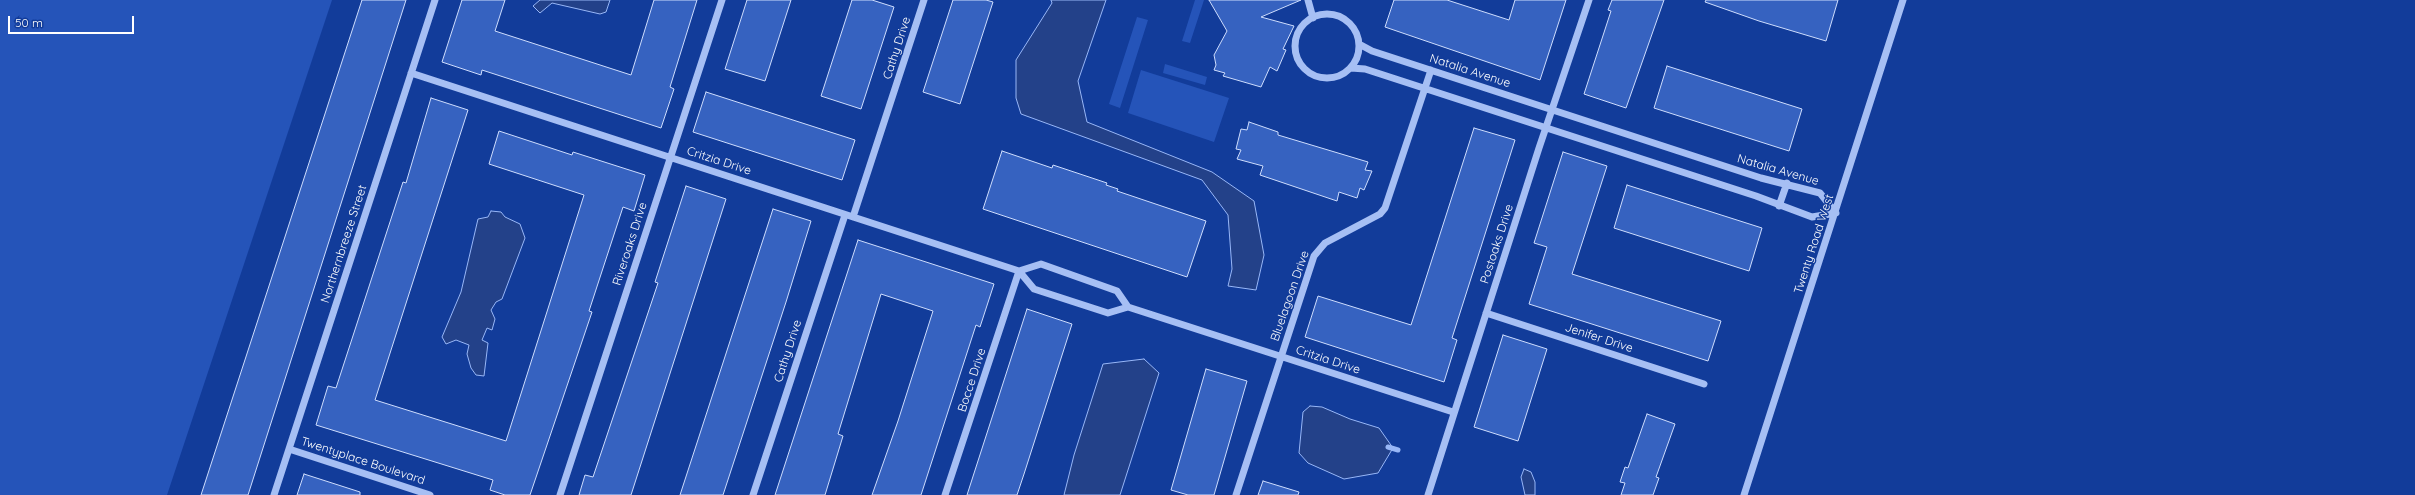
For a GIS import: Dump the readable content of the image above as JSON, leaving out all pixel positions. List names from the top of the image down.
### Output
{
  "streets": {
    "street": [
      "Cathy Drive",
      "Natalia Avenue",
      "Critzia Drive",
      "Northernbreeze Street",
      "Riveroaks Drive",
      "Postoaks Drive",
      "Twenty Road West",
      "Bluelagoon Drive",
      "Jenifer Drive",
      "Bocce Drive",
      "Twentyplace Boulevard"
    ]
  },
  "crossings": [
    ["Cathy Drive", "Critzia Drive"],
    ["Natalia Avenue", "Postoaks Drive"],
    ["Natalia Avenue", "Twenty Road West"],
    ["Natalia Avenue", "Bluelagoon Drive"],
    ["Critzia Drive", "Northernbreeze Street"],
    ["Critzia Drive", "Riveroaks Drive"],
    ["Critzia Drive", "Postoaks Drive"],
    ["Critzia Drive", "Bluelagoon Drive"],
    ["Critzia Drive", "Bocce Drive"],
    ["Northernbreeze Street", "Twentyplace Boulevard"],
    ["Postoaks Drive", "Jenifer Drive"]
  ],
  "scale_bar": "50 m"
}
